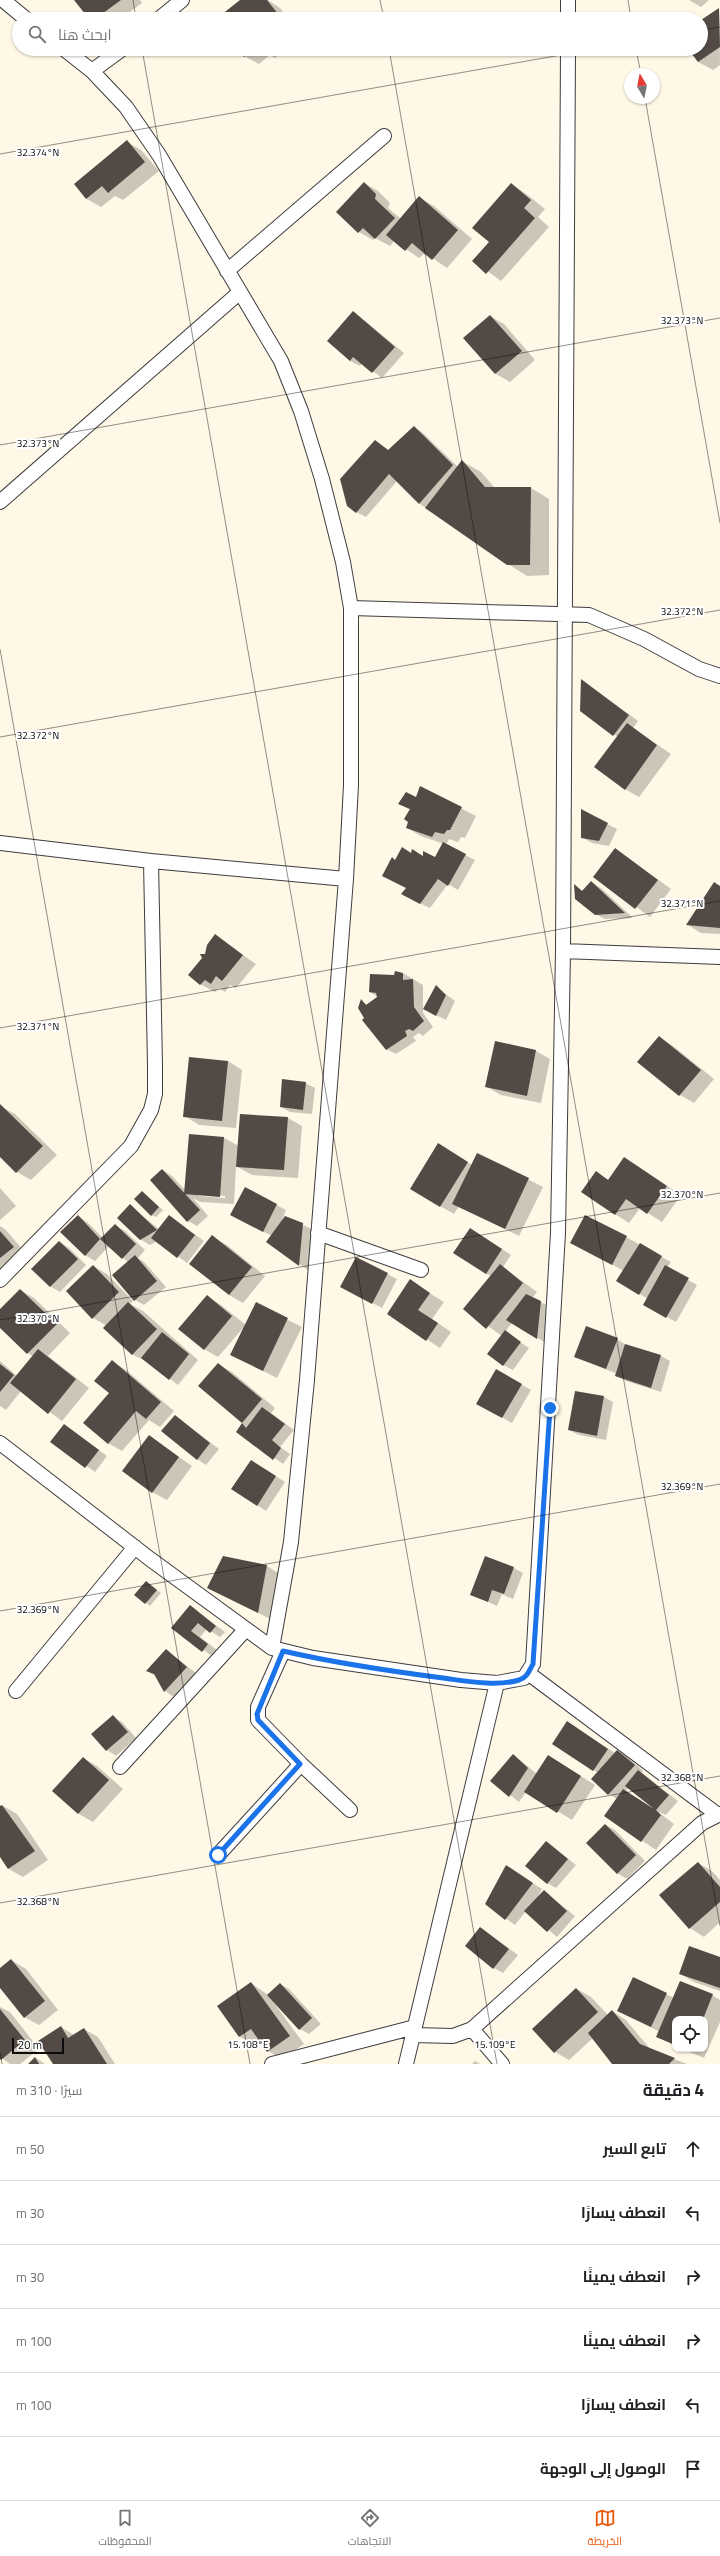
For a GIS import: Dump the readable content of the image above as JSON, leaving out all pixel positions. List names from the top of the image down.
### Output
{
  "scale_bar": "20 m",
  "north": "top",
  "page": {
    "search": "ابحث هنا",
    "scale": "20 m",
    "heading": ["4 دقيقة", "سيرًا · 310 m"],
    "list": [
      ["تابع السير", "50 m"],
      ["انعطف يسارًا", "30 m"],
      ["انعطف يمينًا", "30 m"],
      ["انعطف يمينًا", "100 m"],
      ["انعطف يسارًا", "100 m"],
      "الوصول إلى الوجهة"
    ],
    "nav": ["الخريطة", "الاتجاهات", "المحفوظات"]
  },
  "coordinates": [
    "32.374°N",
    "32.373°N",
    "32.372°N",
    "32.371°N",
    "32.370°N",
    "32.369°N",
    "32.368°N",
    "15.108°E",
    "15.109°E"
  ]
}
